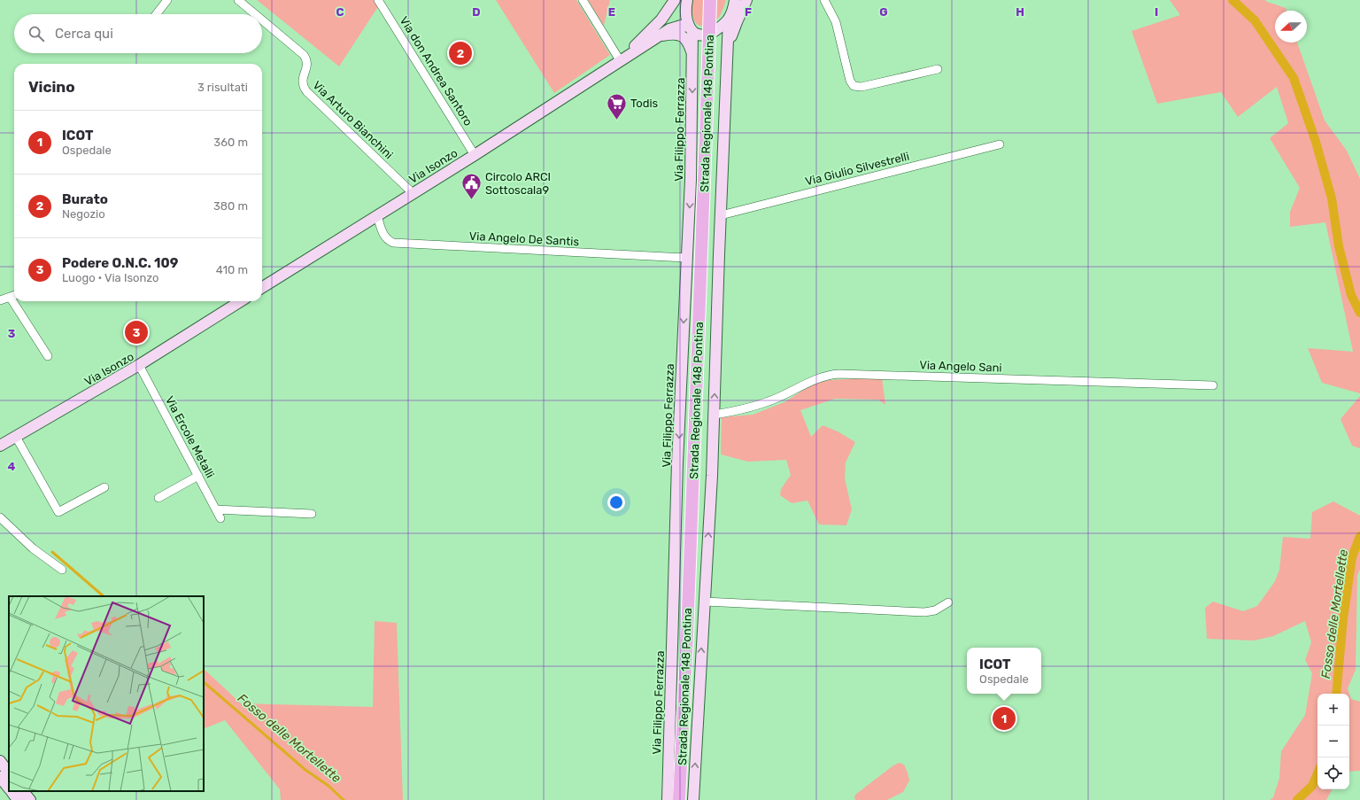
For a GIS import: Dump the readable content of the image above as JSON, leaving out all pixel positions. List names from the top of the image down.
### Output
{
  "streets": {
    "main road": ["Strada Regionale 148 Pontina"],
    "street": [
      "Via don Andrea Santoro",
      "Via Arturo Bianchini",
      "Via Filippo Ferrazza",
      "Via Isonzo",
      "Via Giulio Silvestrelli",
      "Via Angelo De Santis",
      "Via Angelo Sani",
      "Via Ercole Metalli"
    ]
  },
  "crossings": [
    ["Via don Andrea Santoro", "Via Isonzo"],
    ["Via Arturo Bianchini", "Via Isonzo"],
    ["Via Filippo Ferrazza", "Via Angelo De Santis"],
    ["Via Isonzo", "Via Angelo De Santis"],
    ["Via Isonzo", "Via Ercole Metalli"]
  ],
  "water": ["Fosso delle Mortellette"],
  "places": {
    "supermarket": ["Todis"],
    "public building": ["Circolo ARCI Sottoscala9"]
  },
  "north": "left",
  "page": {
    "search": "Cerca qui",
    "pins": ["2", "3", "1"],
    "heading": ["Vicino", "3 risultati"],
    "list": [
      {
        "mark": "1",
        "name": "ICOT",
        "note": "Ospedale",
        "value": "360 m"
      },
      {
        "mark": "2",
        "name": "Burato",
        "note": "Negozio",
        "value": "380 m"
      },
      {
        "mark": "3",
        "name": "Podere O.N.C. 109",
        "note": "Luogo · Via Isonzo",
        "value": "410 m"
      }
    ],
    "popup": ["ICOT", "Ospedale"],
    "map_buttons": ["+", "−"]
  },
  "grid": {
    "columns": [
      "C",
      "D",
      "E",
      "F",
      "G",
      "H",
      "I"
    ],
    "rows": ["3", "4"]
  }
}
